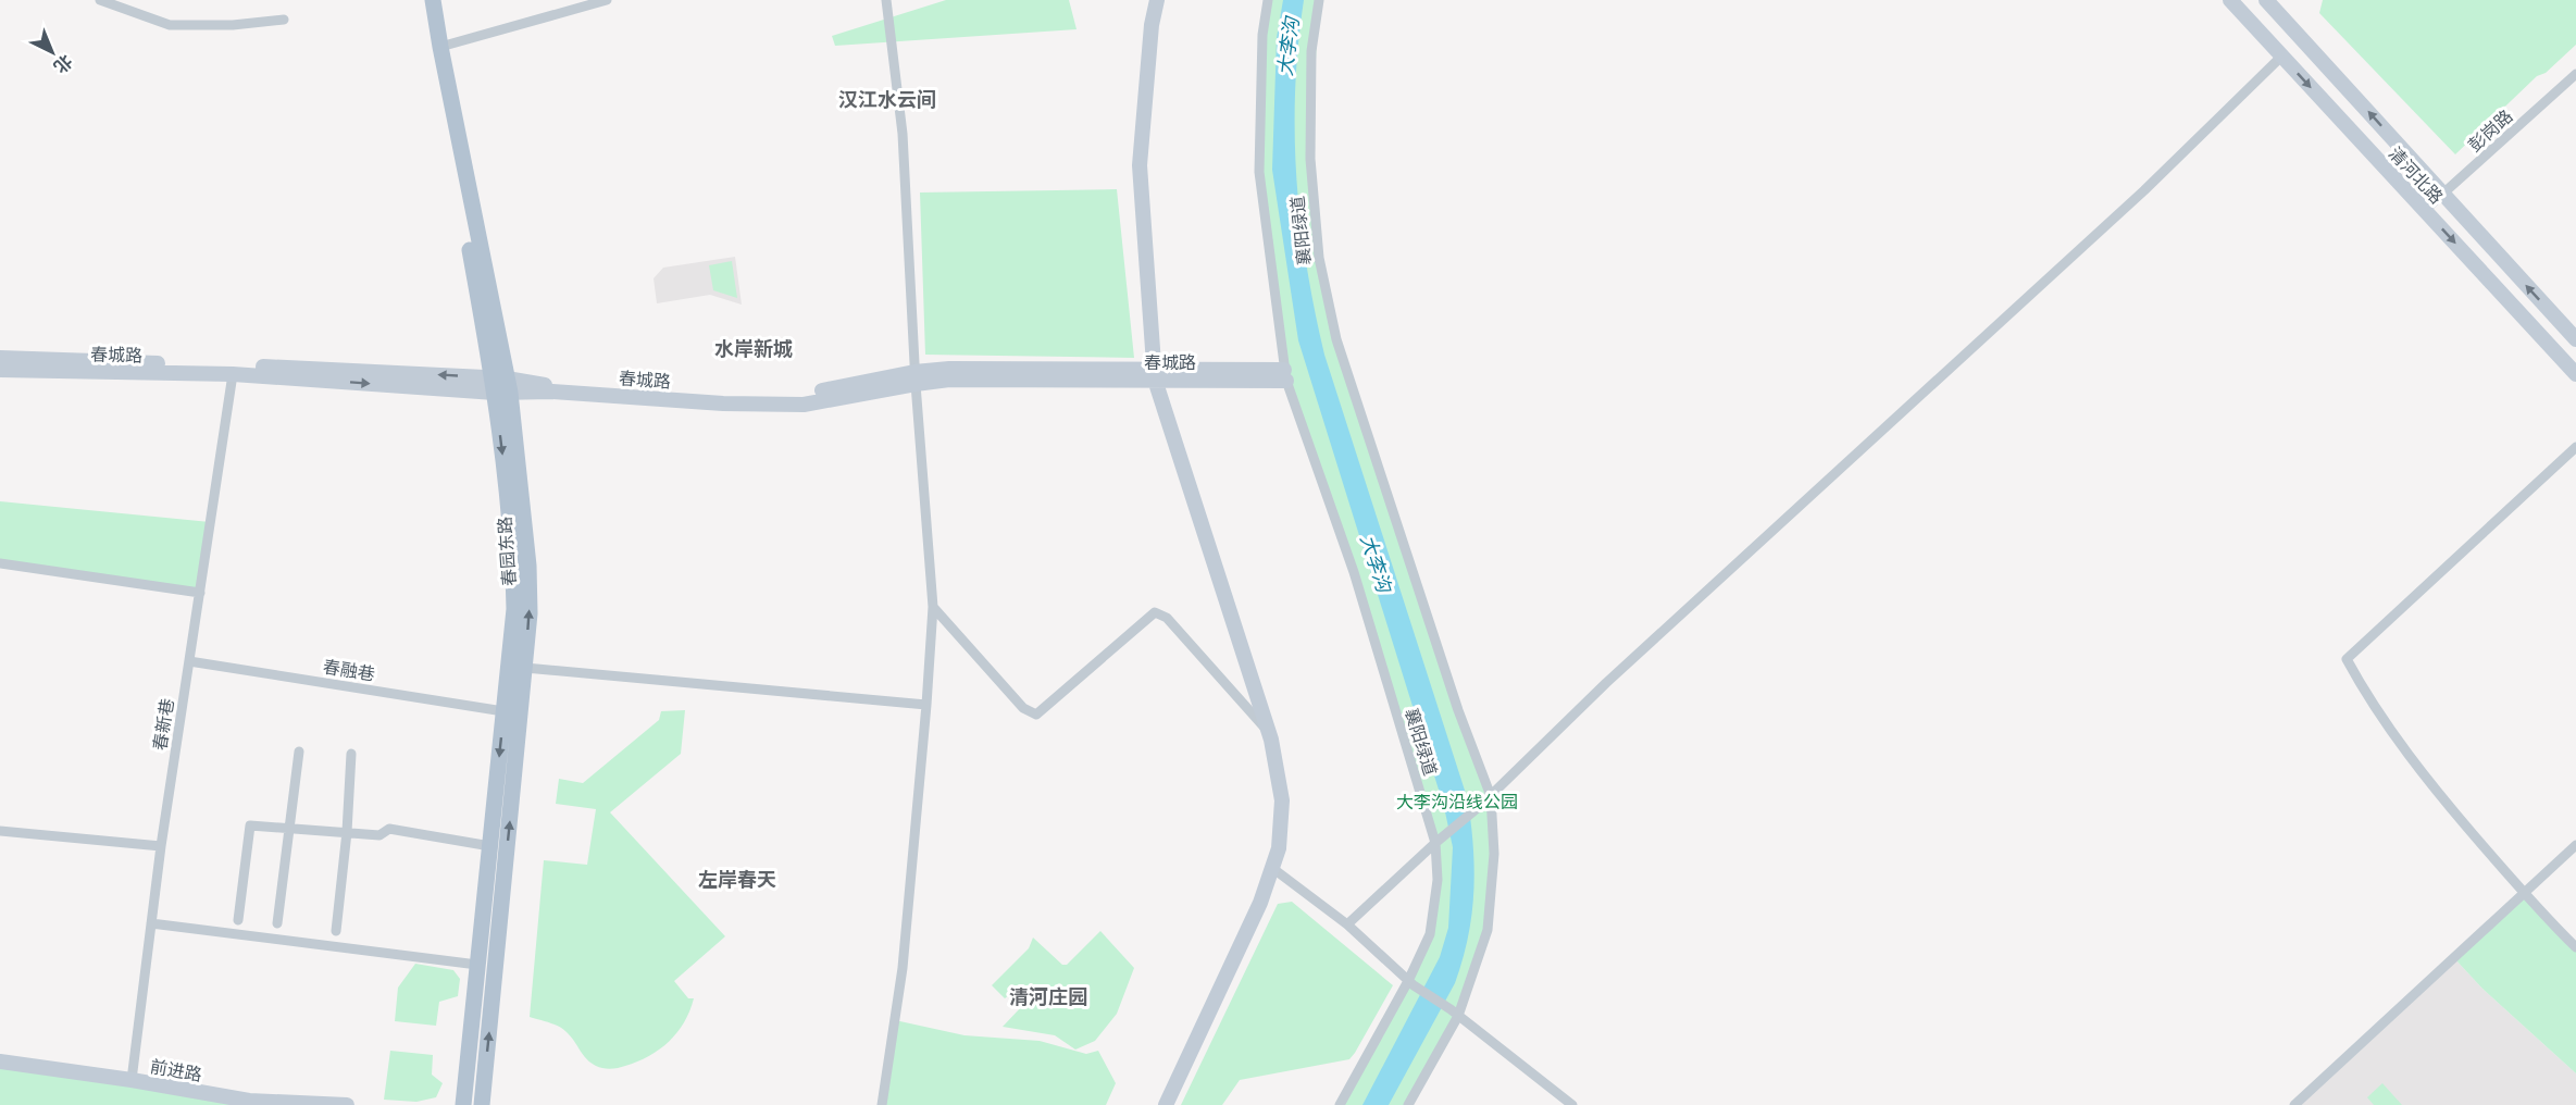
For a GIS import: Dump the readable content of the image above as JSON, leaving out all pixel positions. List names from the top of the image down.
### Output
{
  "streets": {
    "main road": ["春园东路"],
    "street": [
      "彭岗路",
      "清河北路",
      "襄阳绿道",
      "春城路",
      "春融巷",
      "春新巷",
      "前进路"
    ]
  },
  "crossings": [
    ["彭岗路", "清河北路"],
    ["襄阳绿道", "春城路"],
    ["春城路", "春园东路"],
    ["春城路", "春新巷"],
    ["春园东路", "春融巷"],
    ["春融巷", "春新巷"],
    ["春新巷", "前进路"]
  ],
  "districts": [
    "汉江水云间",
    "水岸新城",
    "左岸春天",
    "清河庄园"
  ],
  "water": ["大李沟"],
  "parks": ["大李沟沿线公园"],
  "north": "bottom right"
}
